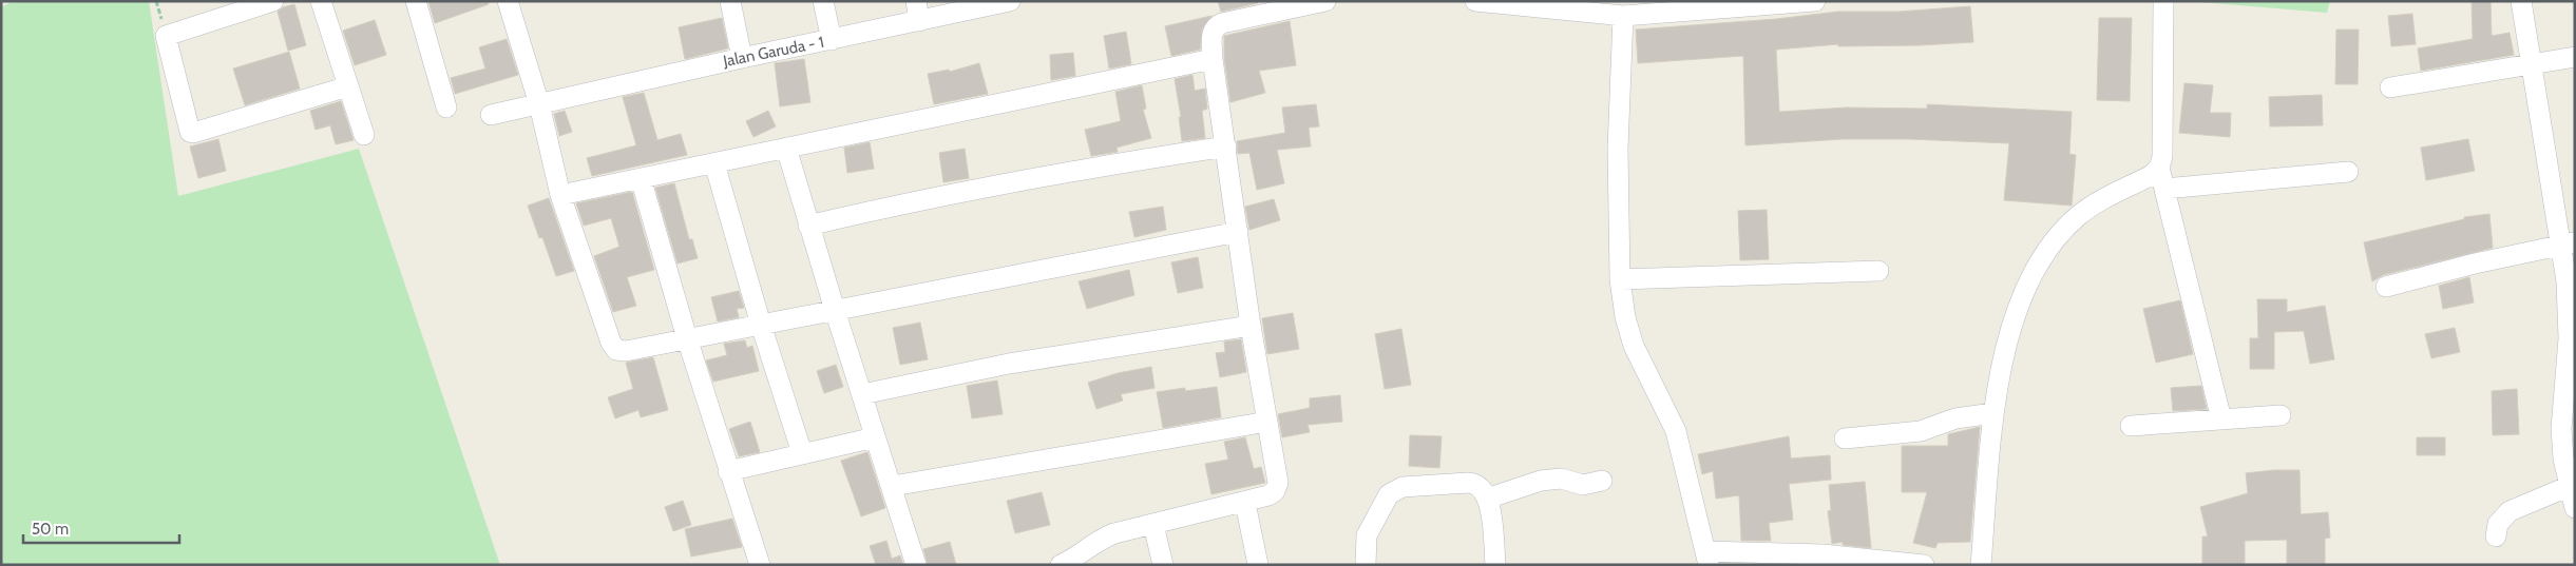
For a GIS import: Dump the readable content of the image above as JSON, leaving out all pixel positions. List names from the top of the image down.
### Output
{
  "streets": {
    "street": ["Jalan Garuda - 1"]
  },
  "scale_bar": "50 m"
}
